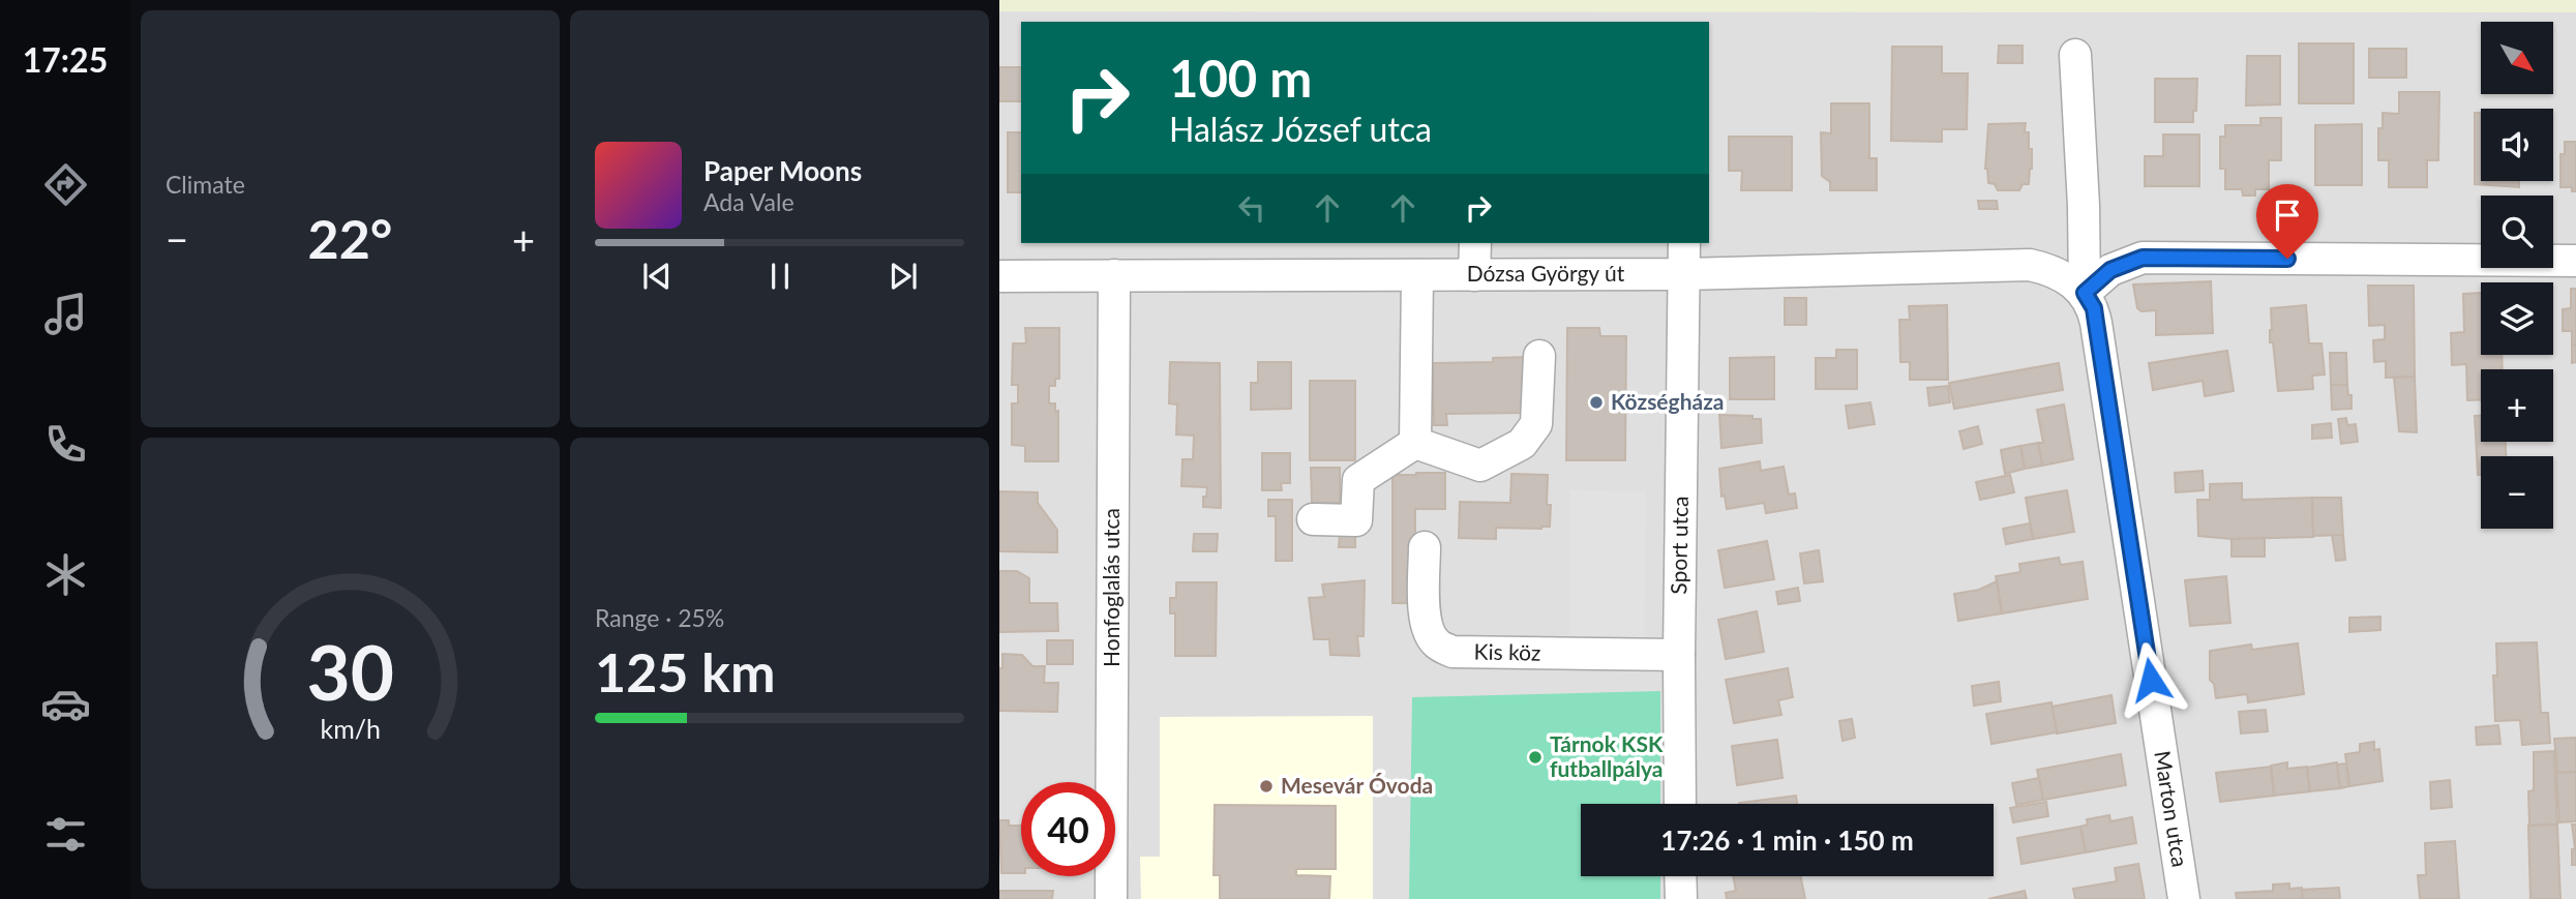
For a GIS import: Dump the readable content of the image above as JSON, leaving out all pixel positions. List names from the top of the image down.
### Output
{
  "streets": {
    "street": [
      "Dózsa György út",
      "Sport utca",
      "Honfoglalás utca",
      "Kis köz",
      "Marton utca"
    ]
  },
  "crossings": [
    ["Dózsa György út", "Sport utca"],
    ["Dózsa György út", "Honfoglalás utca"],
    ["Dózsa György út", "Marton utca"],
    ["Sport utca", "Kis köz"]
  ],
  "places": ["Községháza", "Tárnok KSK futballpálya", "Mesevár Óvoda"],
  "north": "bottom right",
  "page": {
    "tabs": "17:25",
    "tile": [
      "Climate",
      ["Range · 25%", "125 km"]
    ],
    "map_buttons": ["+", "−"],
    "turn": ["100 m", "Halász József utca"],
    "song": ["Paper Moons", "Ada Vale"],
    "heat": ["−", "22°", "+"],
    "limit": "40",
    "trip": "17:26 · 1 min · 150 m",
    "gauge": ["30", "km/h"]
  }
}
